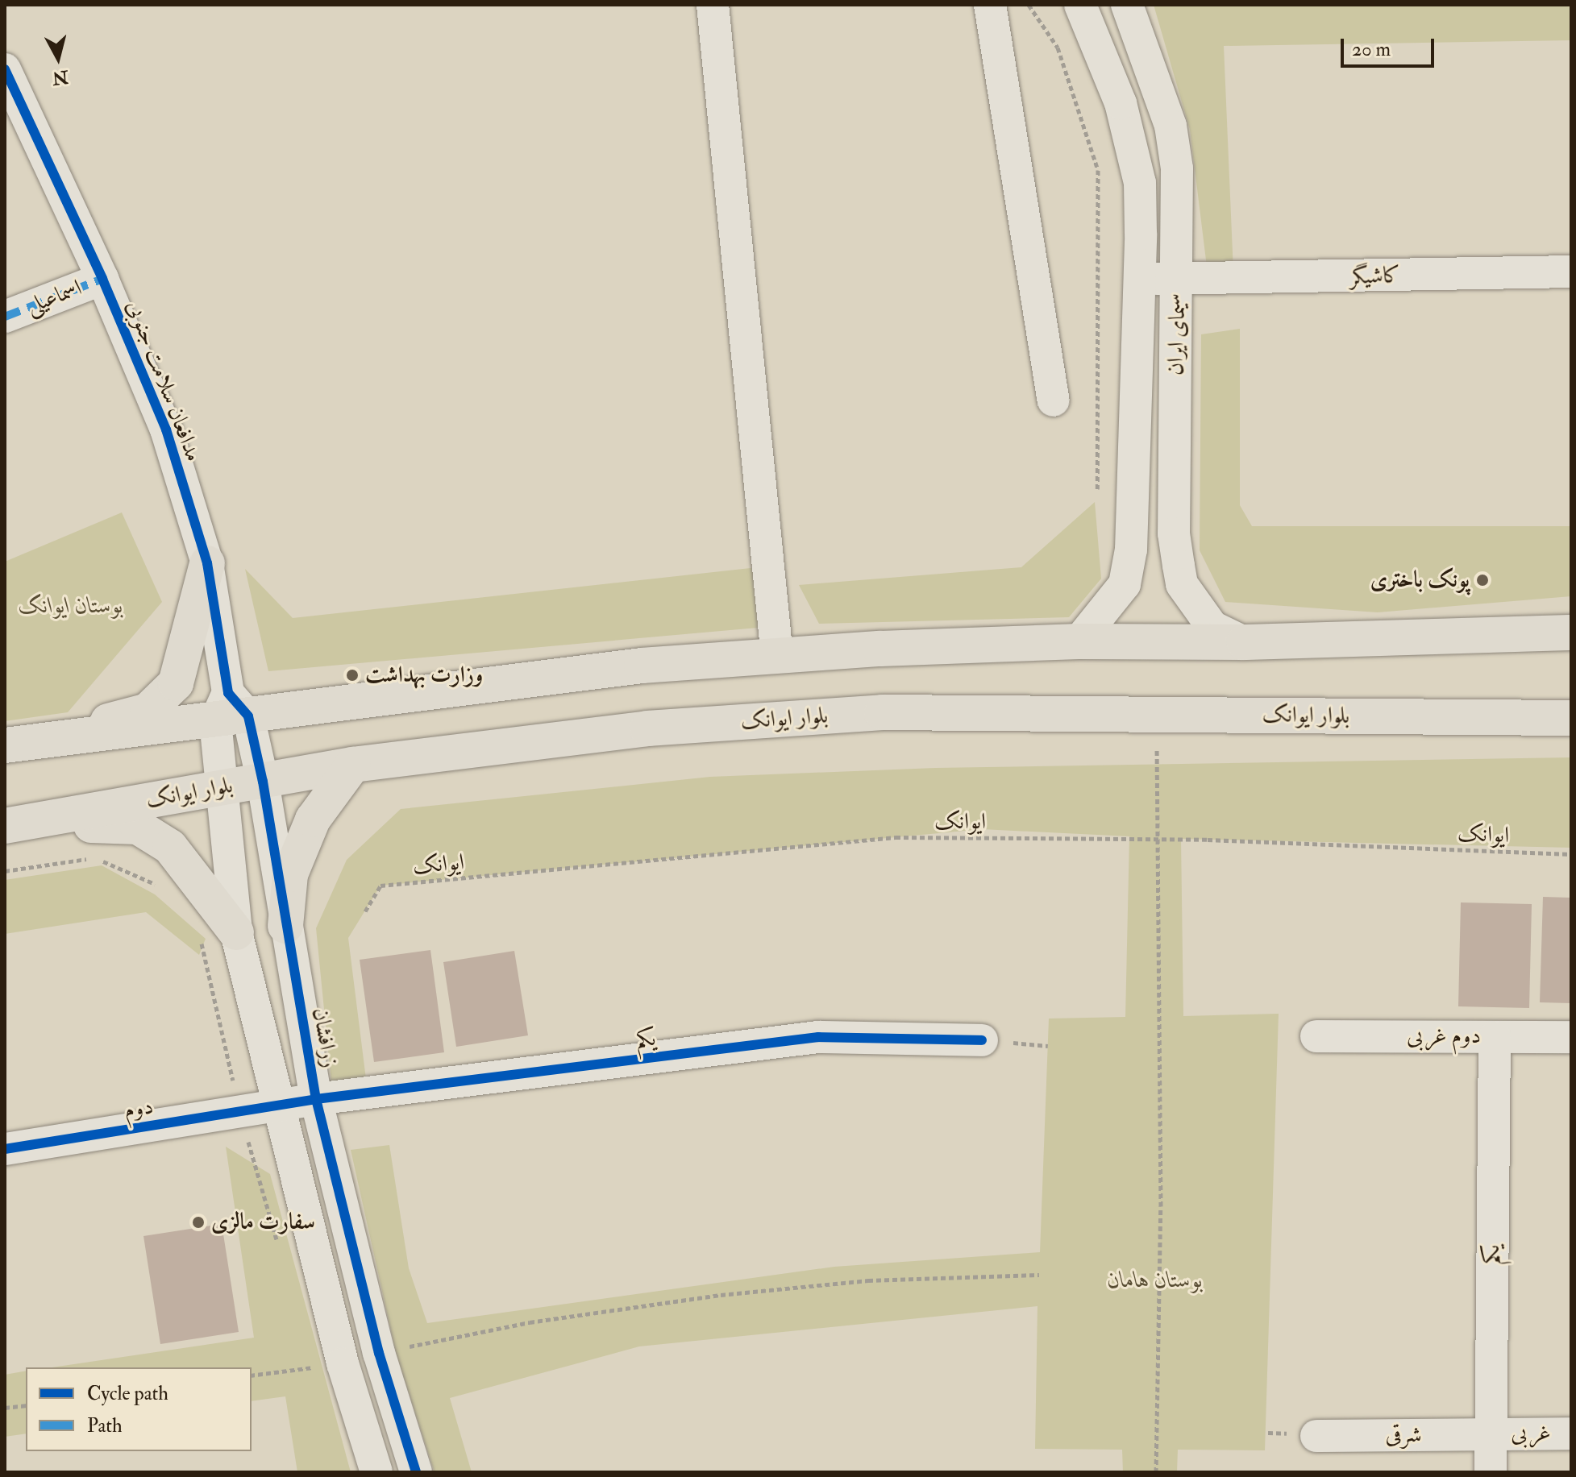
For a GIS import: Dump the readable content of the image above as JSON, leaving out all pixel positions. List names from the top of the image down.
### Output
{
  "streets": {
    "main road": ["بلوار ایوانک"],
    "street": [
      "کاشیگر",
      "اسماعیلی",
      "سیمای ایران",
      "مدافعان سلامت جنوبی",
      "دوم غربی",
      "زرافشان",
      "یکم",
      "دوم",
      "غربی",
      "شرقی"
    ],
    "path": ["ایوانک"]
  },
  "crossings": [
    ["کاشیگر", "سیمای ایران"],
    ["اسماعیلی", "مدافعان سلامت جنوبی"],
    ["مدافعان سلامت جنوبی", "زرافشان"],
    ["بلوار ایوانک", "زرافشان"],
    ["دوم غربی", "یکم"],
    ["زرافشان", "یکم"],
    ["یکم", "دوم"],
    ["یکم", "غربی"],
    ["یکم", "شرقی"],
    ["غربی", "شرقی"]
  ],
  "parks": ["بوستان ایوانک", "بوستان هامان"],
  "places": ["پونک باختری", "وزارت بهداشت", "سفارت مالزی"],
  "legend": ["Cycle path", "Path"],
  "scale_bar": "20 m",
  "north": "bottom"
}
